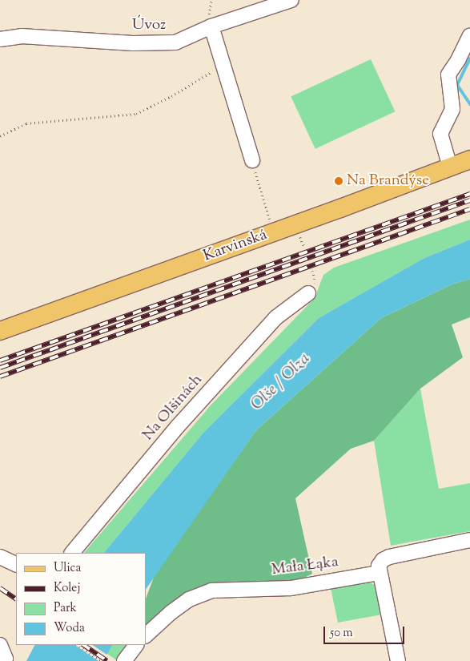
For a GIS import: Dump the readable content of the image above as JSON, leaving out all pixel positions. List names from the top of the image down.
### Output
{
  "streets": {
    "main road": ["Karvinská"],
    "street": ["Úvoz", "Na Olšinách", "Mała Łąka"]
  },
  "water": ["Olše / Olza"],
  "places": ["Na Brandýse"],
  "legend": [
    "Ulica",
    "Kolej",
    "Park",
    "Woda"
  ],
  "scale_bar": "50 m"
}
